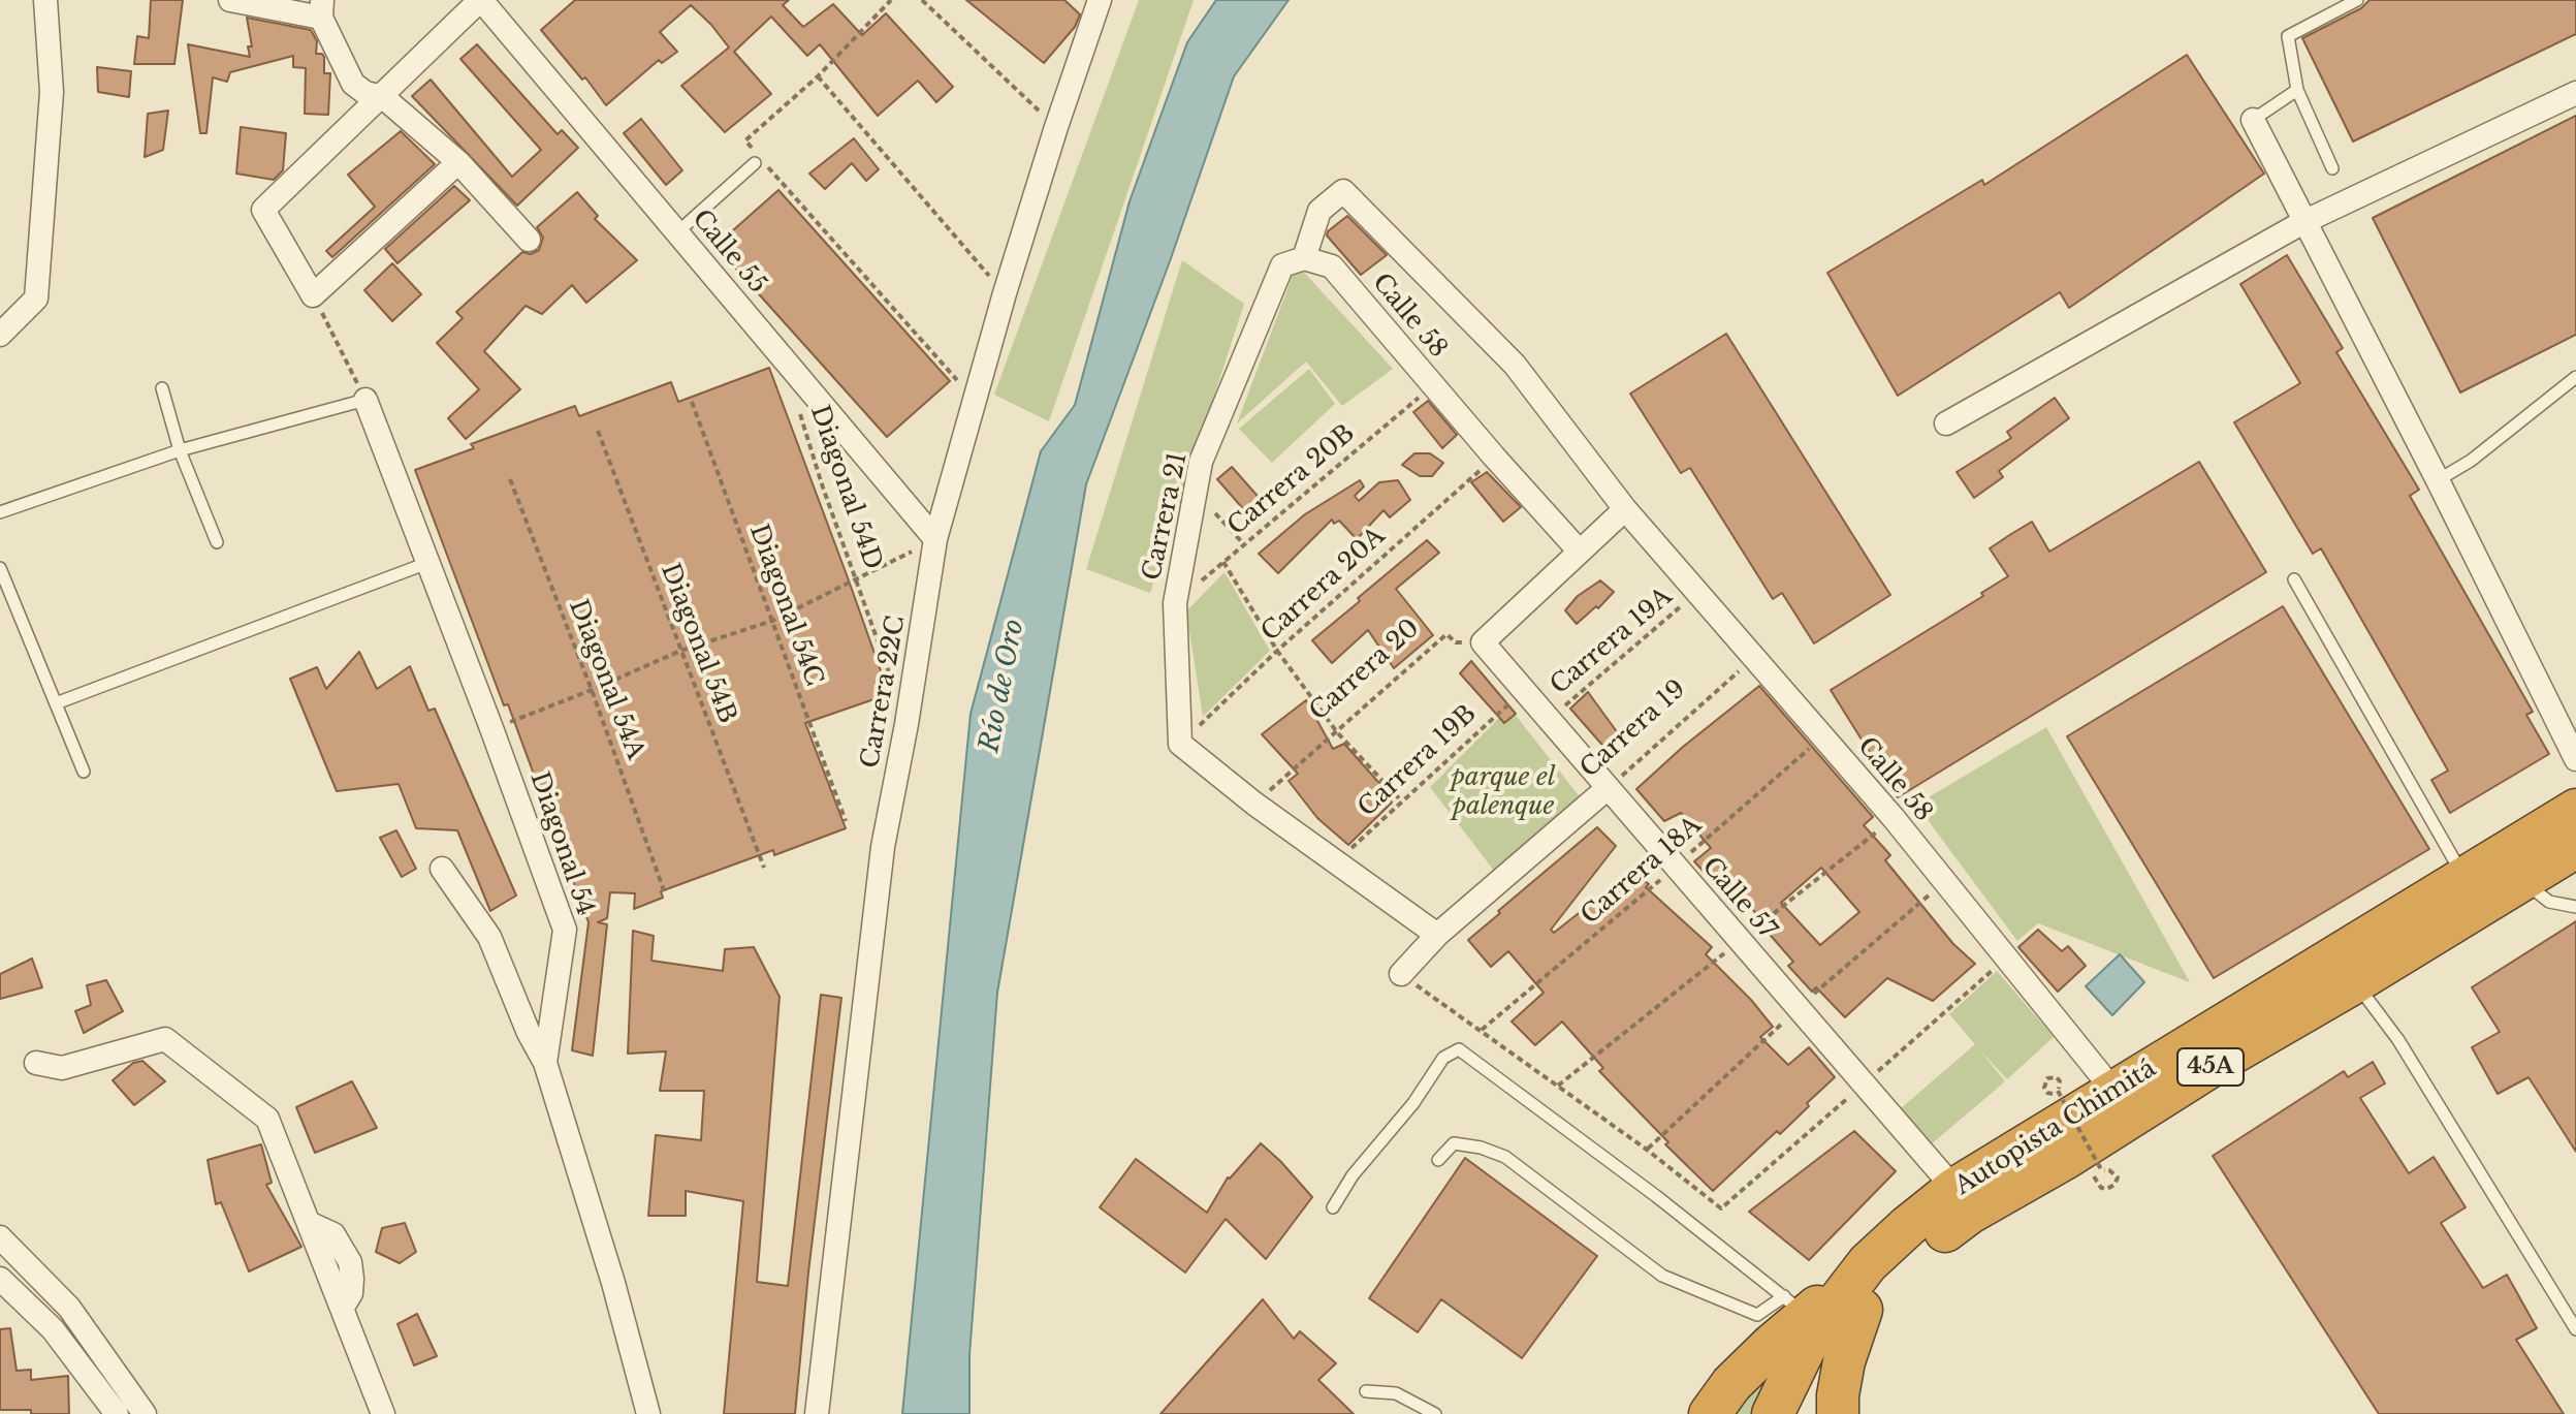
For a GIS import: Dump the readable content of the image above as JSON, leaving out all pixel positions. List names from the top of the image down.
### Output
{
  "streets": {
    "highway": ["45A", "Autopista Chimitá"],
    "street": [
      "Calle 55",
      "Calle 58",
      "Carrera 21",
      "Carrera 22C",
      "Carrera 19",
      "Diagonal 54",
      "Calle 57"
    ],
    "path": [
      "Carrera 20B",
      "Diagonal 54D",
      "Carrera 20A",
      "Diagonal 54C",
      "Carrera 19A",
      "Diagonal 54B",
      "Carrera 20",
      "Diagonal 54A",
      "Carrera 19B",
      "Carrera 18A"
    ]
  },
  "crossings": [
    ["Calle 55", "Carrera 22C"],
    ["Calle 58", "Carrera 20B"],
    ["Calle 58", "Carrera 21"],
    ["Calle 58", "Carrera 20A"],
    ["Calle 58", "Carrera 19A"],
    ["Calle 58", "Carrera 19"],
    ["Calle 58", "Carrera 18A"],
    ["Calle 58", "Autopista Chimitá"],
    ["Carrera 20B", "Carrera 21"],
    ["Carrera 21", "Carrera 20A"],
    ["Carrera 19A", "Calle 57"],
    ["Carrera 20", "Calle 57"],
    ["Carrera 19", "Calle 57"],
    ["Carrera 19B", "Calle 57"],
    ["Carrera 18A", "Calle 57"],
    ["Calle 57", "Autopista Chimitá"]
  ],
  "water": ["Río de Oro"],
  "parks": ["parque el palenque"]
}
